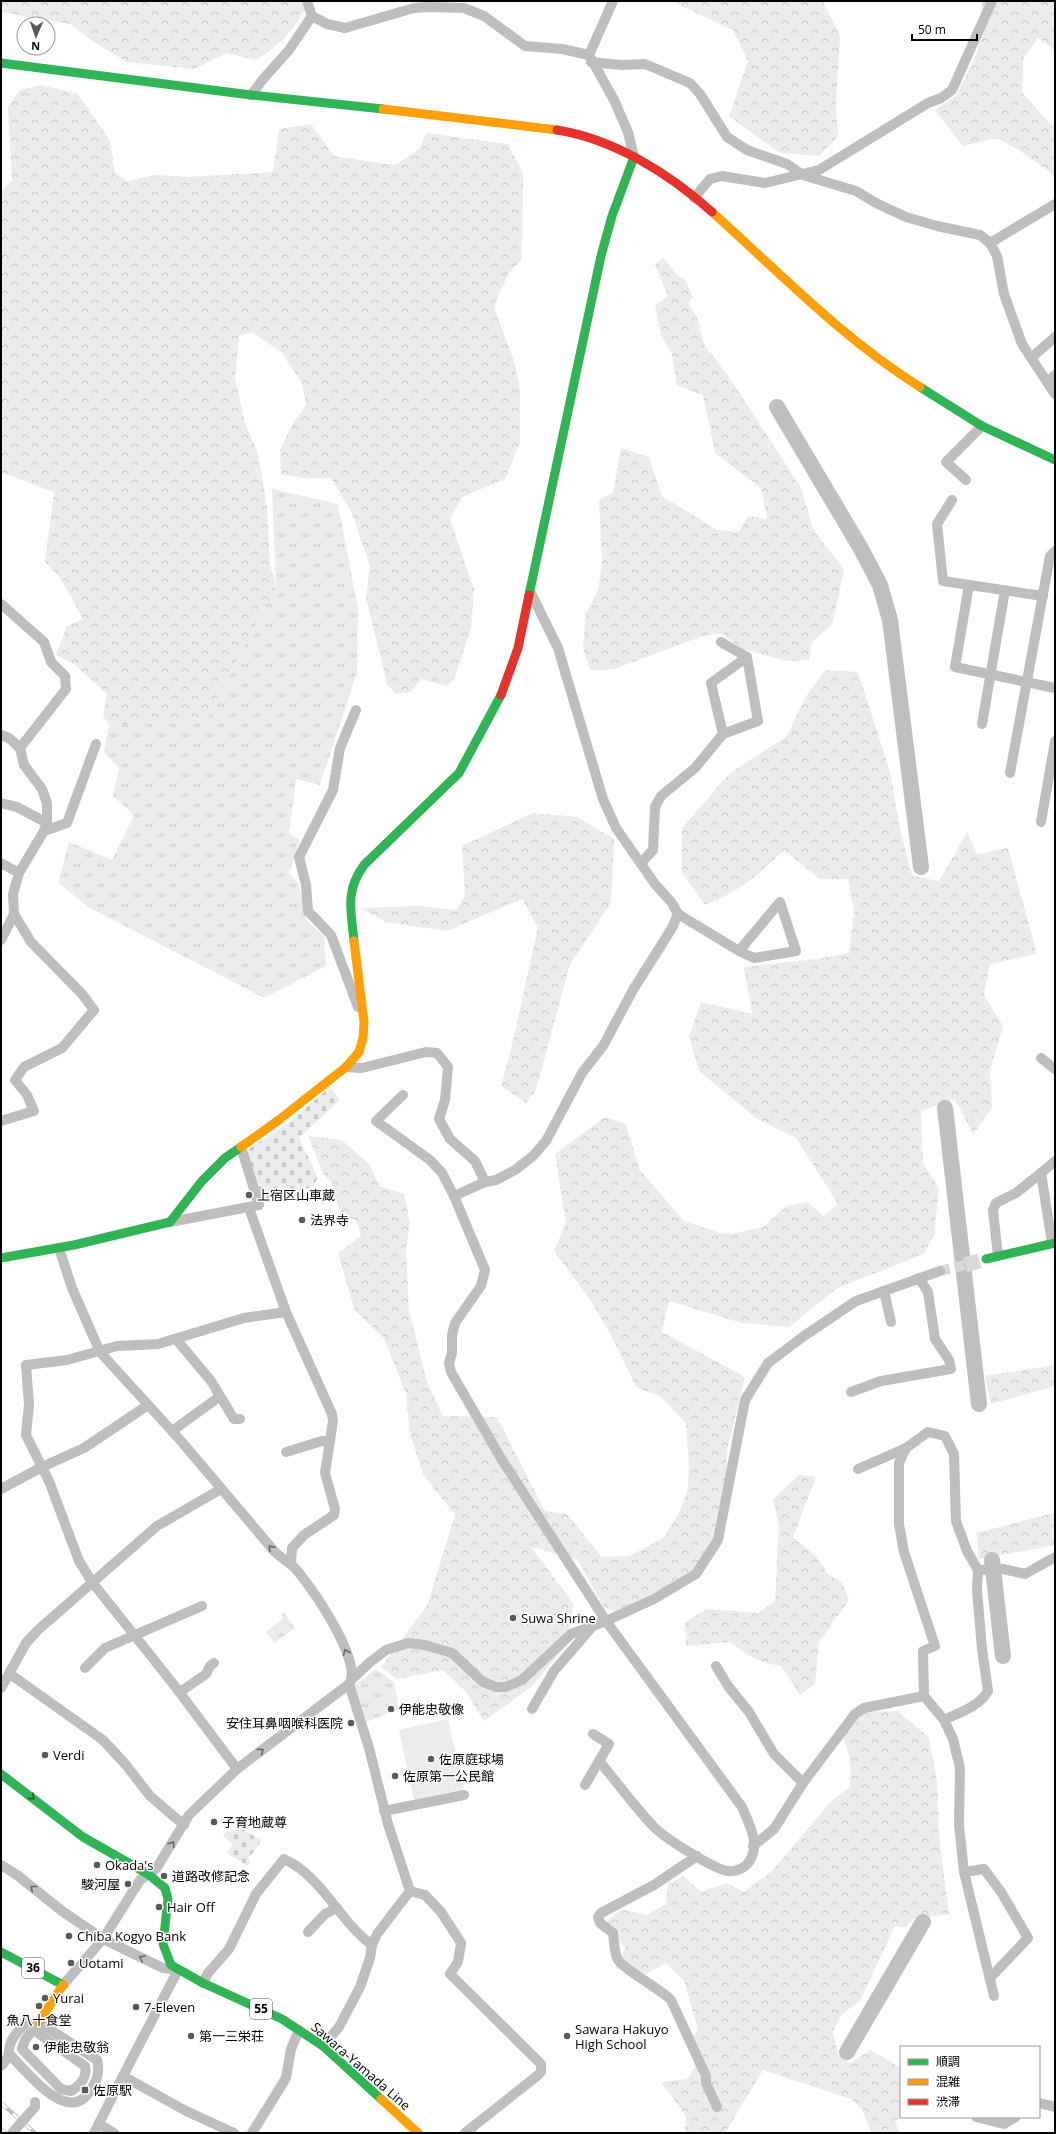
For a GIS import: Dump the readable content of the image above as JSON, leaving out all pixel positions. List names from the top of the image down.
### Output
{
  "streets": {
    "street": ["36", "55", "Sawara-Yamada Line"]
  },
  "places": {
    "other": [
      "上宿区山車蔵",
      "法界寺",
      "Suwa Shrine",
      "伊能忠敬像",
      "安住耳鼻咽喉科医院",
      "Verdi",
      "佐原庭球場",
      "佐原第一公民館",
      "子育地蔵尊",
      "Okada's",
      "道路改修記念",
      "駿河屋",
      "Hair Off",
      "Chiba Kogyo Bank",
      "Uotami",
      "Yurai",
      "魚八十食堂",
      "7-Eleven",
      "第一三栄荘",
      "Sawara Hakuyo High School",
      "伊能忠敬翁"
    ],
    "transit": ["佐原駅"]
  },
  "legend": ["順調", "混雑", "渋滞"],
  "scale_bar": "50 m",
  "north": "bottom"
}
